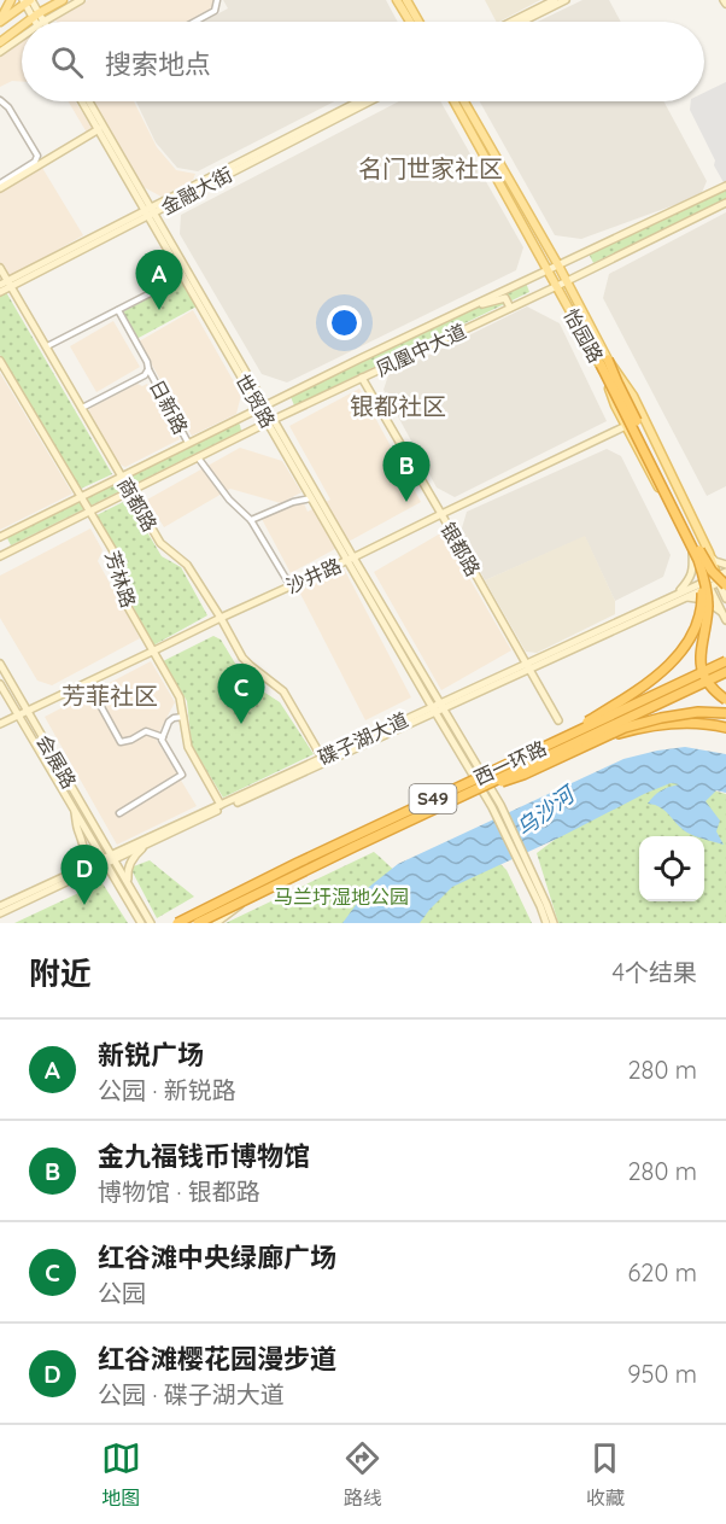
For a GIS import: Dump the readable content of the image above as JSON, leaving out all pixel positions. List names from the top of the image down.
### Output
{
  "streets": {
    "highway": ["西一环路", "S49"],
    "main road": [
      "金融大街",
      "怡园路",
      "凤凰中大道",
      "世贸路",
      "商都路",
      "银都路",
      "沙井路",
      "芳林路",
      "碟子湖大道",
      "会展路"
    ],
    "street": ["日新路"]
  },
  "crossings": [
    ["金融大街", "世贸路"],
    ["金融大街", "商都路"],
    ["怡园路", "凤凰中大道"],
    ["怡园路", "沙井路"],
    ["怡园路", "碟子湖大道"],
    ["凤凰中大道", "世贸路"],
    ["凤凰中大道", "日新路"],
    ["凤凰中大道", "商都路"],
    ["凤凰中大道", "银都路"],
    ["凤凰中大道", "芳林路"],
    ["世贸路", "沙井路"],
    ["世贸路", "碟子湖大道"],
    ["日新路", "商都路"],
    ["日新路", "沙井路"],
    ["商都路", "沙井路"],
    ["商都路", "碟子湖大道"],
    ["银都路", "沙井路"],
    ["银都路", "碟子湖大道"],
    ["沙井路", "芳林路"],
    ["沙井路", "会展路"],
    ["芳林路", "碟子湖大道"],
    ["碟子湖大道", "会展路"]
  ],
  "districts": ["名门世家社区", "银都社区", "芳菲社区"],
  "water": ["乌沙河"],
  "parks": ["马兰圩湿地公园"],
  "page": {
    "search": "搜索地点",
    "pins": [
      "A",
      "B",
      "C",
      "D"
    ],
    "heading": ["附近", "4个结果"],
    "list": [
      {
        "mark": "A",
        "name": "新锐广场",
        "note": "公园 · 新锐路",
        "value": "280 m"
      },
      {
        "mark": "B",
        "name": "金九福钱币博物馆",
        "note": "博物馆 · 银都路",
        "value": "280 m"
      },
      {
        "mark": "C",
        "name": "红谷滩中央绿廊广场",
        "note": "公园",
        "value": "620 m"
      },
      {
        "mark": "D",
        "name": "红谷滩樱花园漫步道",
        "note": "公园 · 碟子湖大道",
        "value": "950 m"
      }
    ],
    "nav": ["地图", "路线", "收藏"]
  }
}
